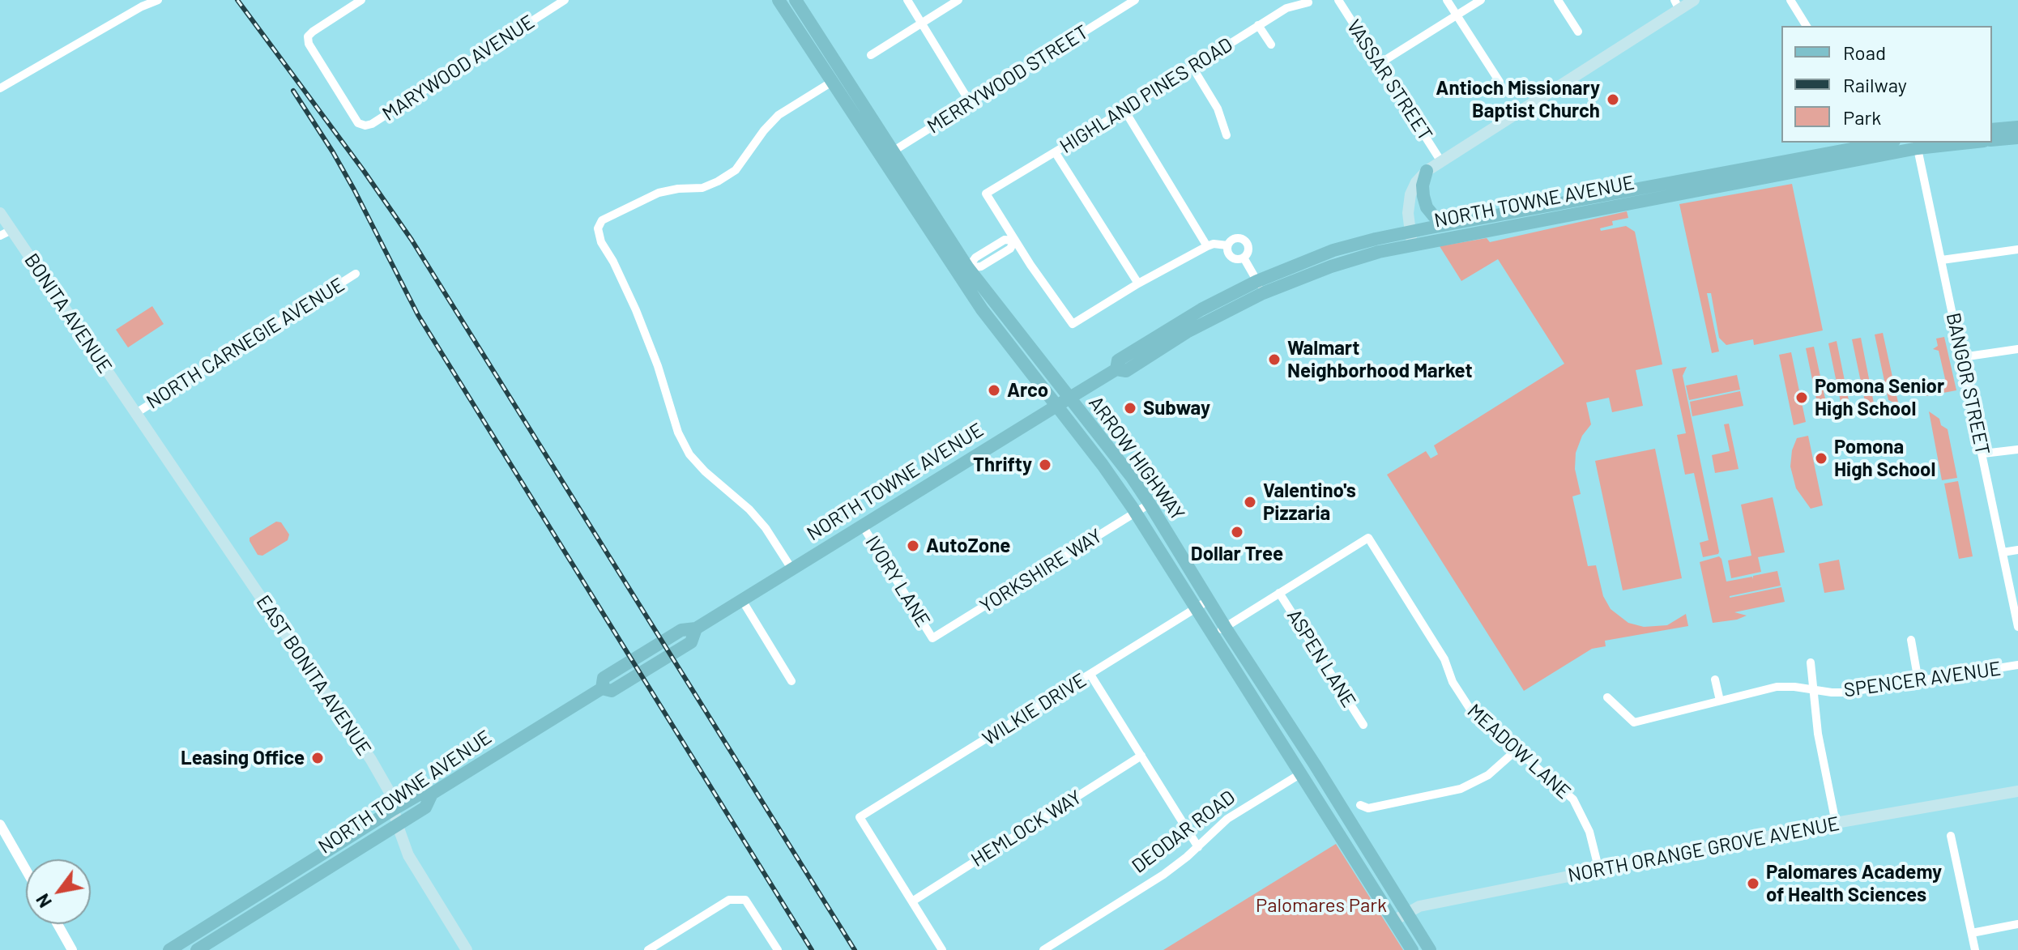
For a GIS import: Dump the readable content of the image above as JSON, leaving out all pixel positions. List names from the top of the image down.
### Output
{
  "streets": {
    "main road": [
      "NORTH TOWNE AVENUE",
      "BONITA AVENUE",
      "ARROW HIGHWAY",
      "EAST BONITA AVENUE",
      "DEODAR ROAD",
      "NORTH ORANGE GROVE AVENUE"
    ],
    "street": [
      "MARYWOOD AVENUE",
      "MERRYWOOD STREET",
      "VASSAR STREET",
      "HIGHLAND PINES ROAD",
      "NORTH CARNEGIE AVENUE",
      "BANGOR STREET",
      "YORKSHIRE WAY",
      "IVORY LANE",
      "ASPEN LANE",
      "SPENCER AVENUE",
      "WILKIE DRIVE",
      "MEADOW LANE",
      "HEMLOCK WAY"
    ]
  },
  "crossings": [
    ["MERRYWOOD STREET", "ARROW HIGHWAY"],
    ["NORTH TOWNE AVENUE", "BANGOR STREET"],
    ["NORTH TOWNE AVENUE", "ARROW HIGHWAY"],
    ["NORTH TOWNE AVENUE", "IVORY LANE"],
    ["NORTH TOWNE AVENUE", "EAST BONITA AVENUE"],
    ["BONITA AVENUE", "NORTH CARNEGIE AVENUE"],
    ["BONITA AVENUE", "EAST BONITA AVENUE"],
    ["NORTH CARNEGIE AVENUE", "EAST BONITA AVENUE"],
    ["ARROW HIGHWAY", "YORKSHIRE WAY"],
    ["ARROW HIGHWAY", "WILKIE DRIVE"],
    ["ARROW HIGHWAY", "DEODAR ROAD"],
    ["ARROW HIGHWAY", "NORTH ORANGE GROVE AVENUE"],
    ["YORKSHIRE WAY", "IVORY LANE"],
    ["ASPEN LANE", "MEADOW LANE"],
    ["WILKIE DRIVE", "HEMLOCK WAY"],
    ["MEADOW LANE", "NORTH ORANGE GROVE AVENUE"]
  ],
  "parks": ["Palomares Park"],
  "places": [
    "Antioch Missionary Baptist Church",
    "Walmart Neighborhood Market",
    "Arco",
    "Pomona Senior High School",
    "Subway",
    "Pomona High School",
    "Thrifty",
    "Valentino's Pizzaria",
    "Dollar Tree",
    "AutoZone",
    "Leasing Office",
    "Palomares Academy of Health Sciences"
  ],
  "legend": ["Road", "Railway", "Park"],
  "north": "bottom left"
}
